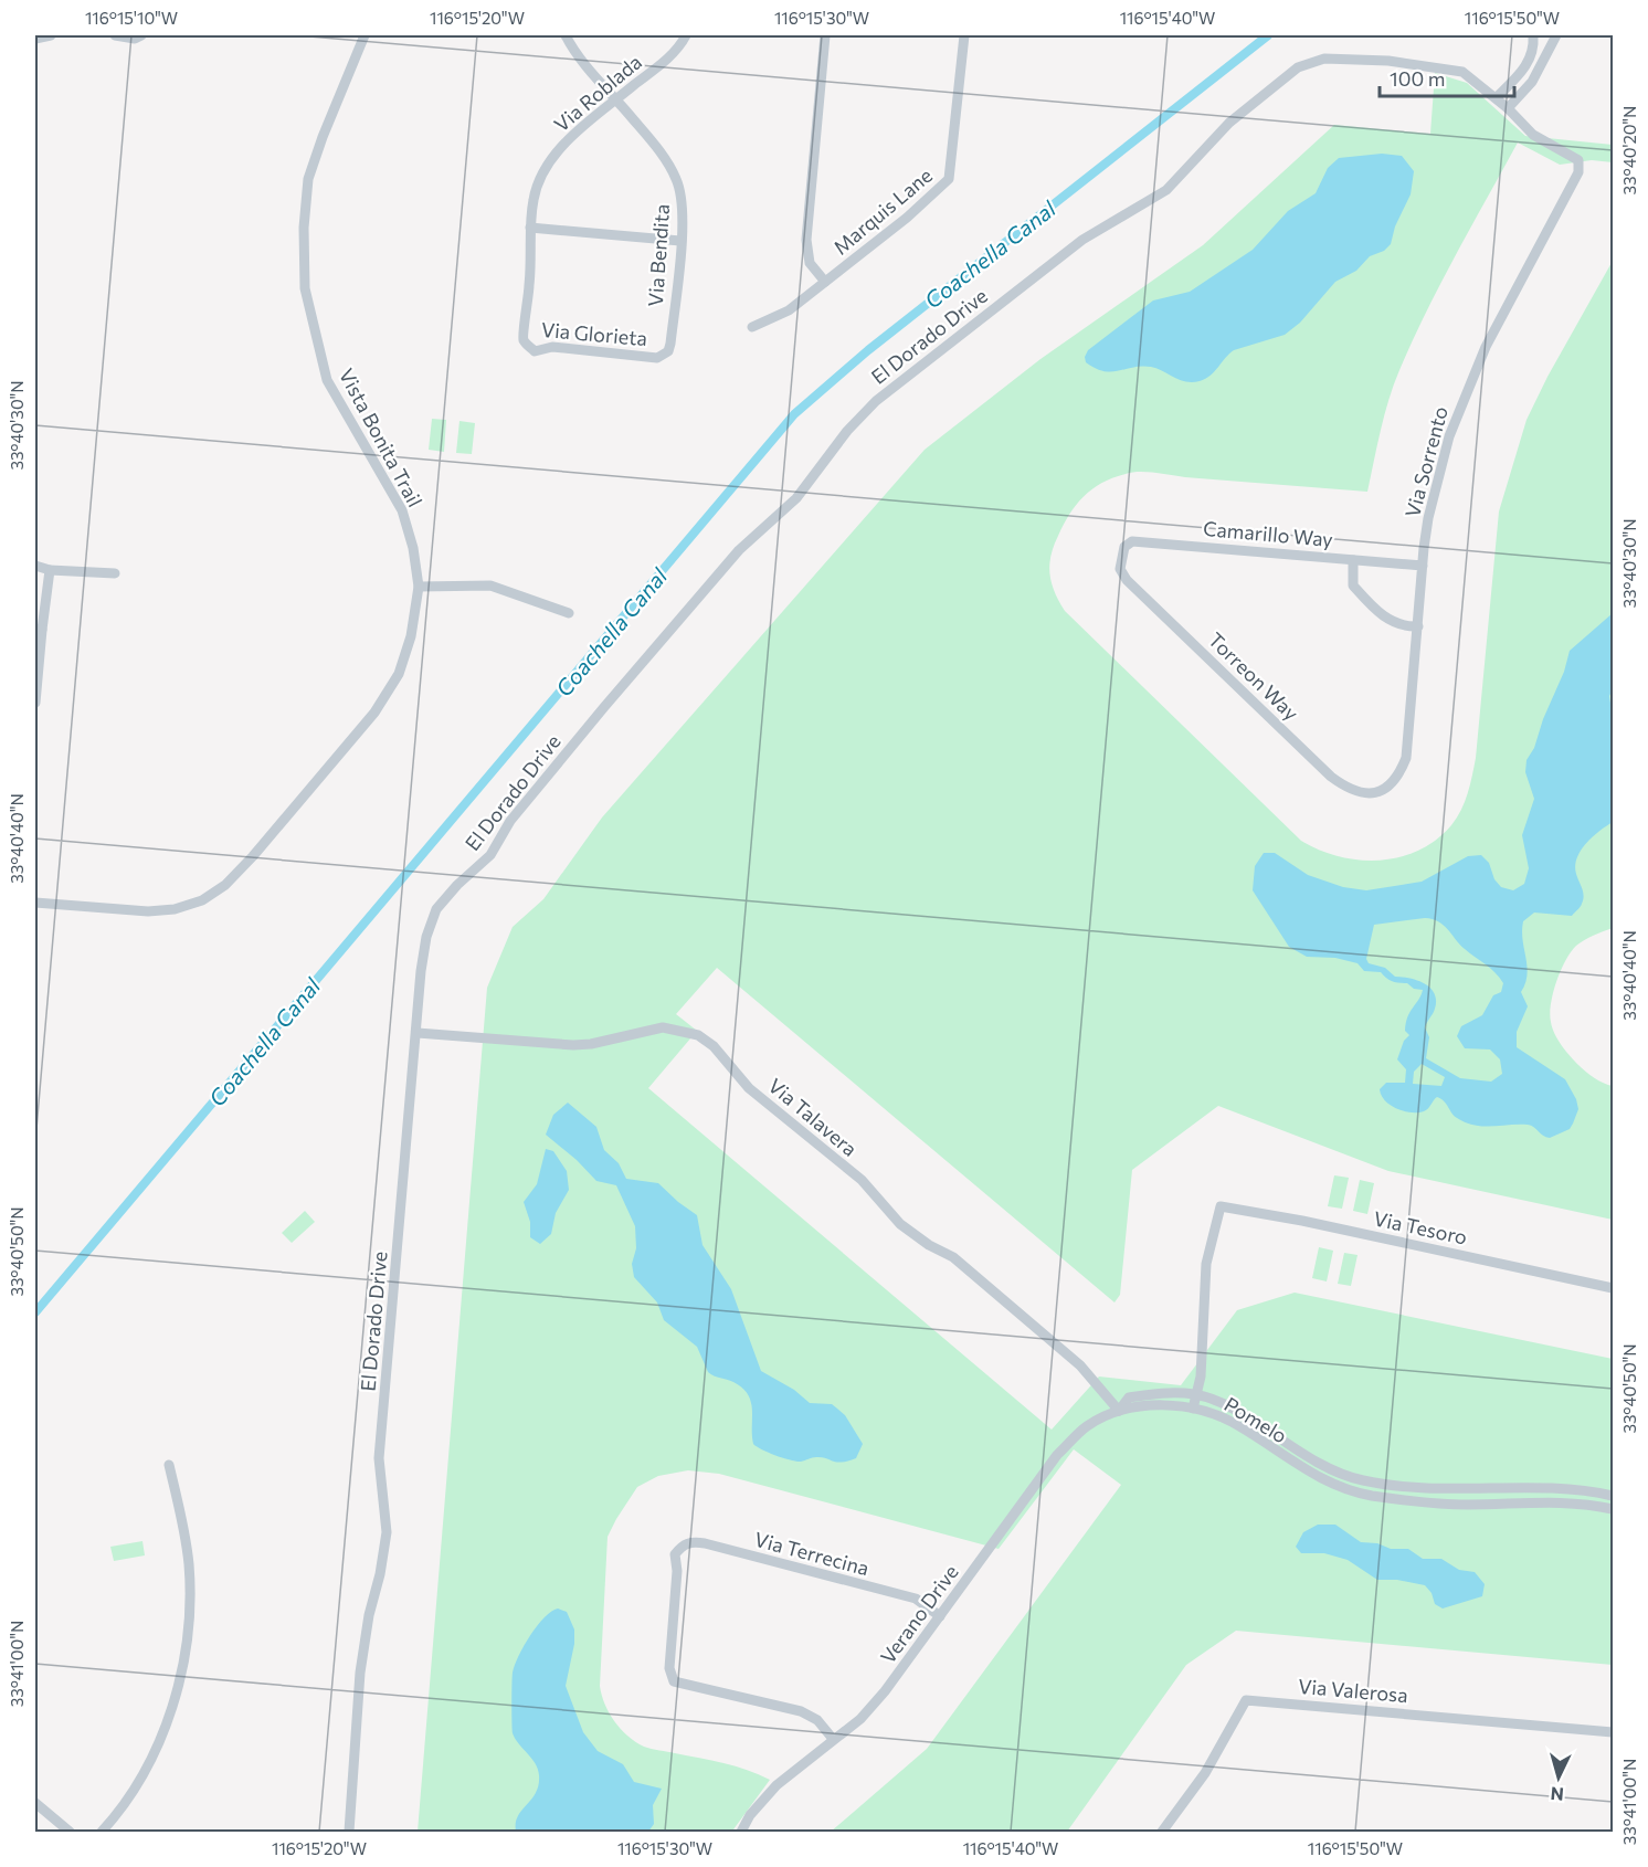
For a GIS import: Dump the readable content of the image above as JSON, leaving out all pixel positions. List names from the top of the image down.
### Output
{
  "streets": {
    "street": [
      "Via Roblada",
      "Marquis Lane",
      "Via Bendita",
      "Via Glorieta",
      "El Dorado Drive",
      "Vista Bonita Trail",
      "Via Sorrento",
      "Camarillo Way",
      "Torreon Way",
      "Via Talavera",
      "Via Tesoro",
      "Pomelo",
      "Via Terrecina",
      "Verano Drive",
      "Via Valerosa"
    ]
  },
  "crossings": [
    ["Via Roblada", "Via Bendita"],
    ["Via Roblada", "Via Glorieta"],
    ["Via Bendita", "Via Glorieta"],
    ["El Dorado Drive", "Via Sorrento"],
    ["El Dorado Drive", "Via Talavera"],
    ["Via Sorrento", "Camarillo Way"],
    ["Via Sorrento", "Torreon Way"],
    ["Camarillo Way", "Torreon Way"],
    ["Via Talavera", "Pomelo"],
    ["Via Talavera", "Verano Drive"],
    ["Via Tesoro", "Pomelo"],
    ["Pomelo", "Verano Drive"],
    ["Via Terrecina", "Verano Drive"]
  ],
  "water": ["Coachella Canal"],
  "scale_bar": "100 m",
  "north": "bottom",
  "coordinates": [
    "116°15'10\"W",
    "116°15'20\"W",
    "116°15'30\"W",
    "116°15'40\"W",
    "116°15'50\"W",
    "33°40'20\"N",
    "33°40'30\"N",
    "33°40'40\"N",
    "33°40'50\"N",
    "33°41'00\"N"
  ]
}
